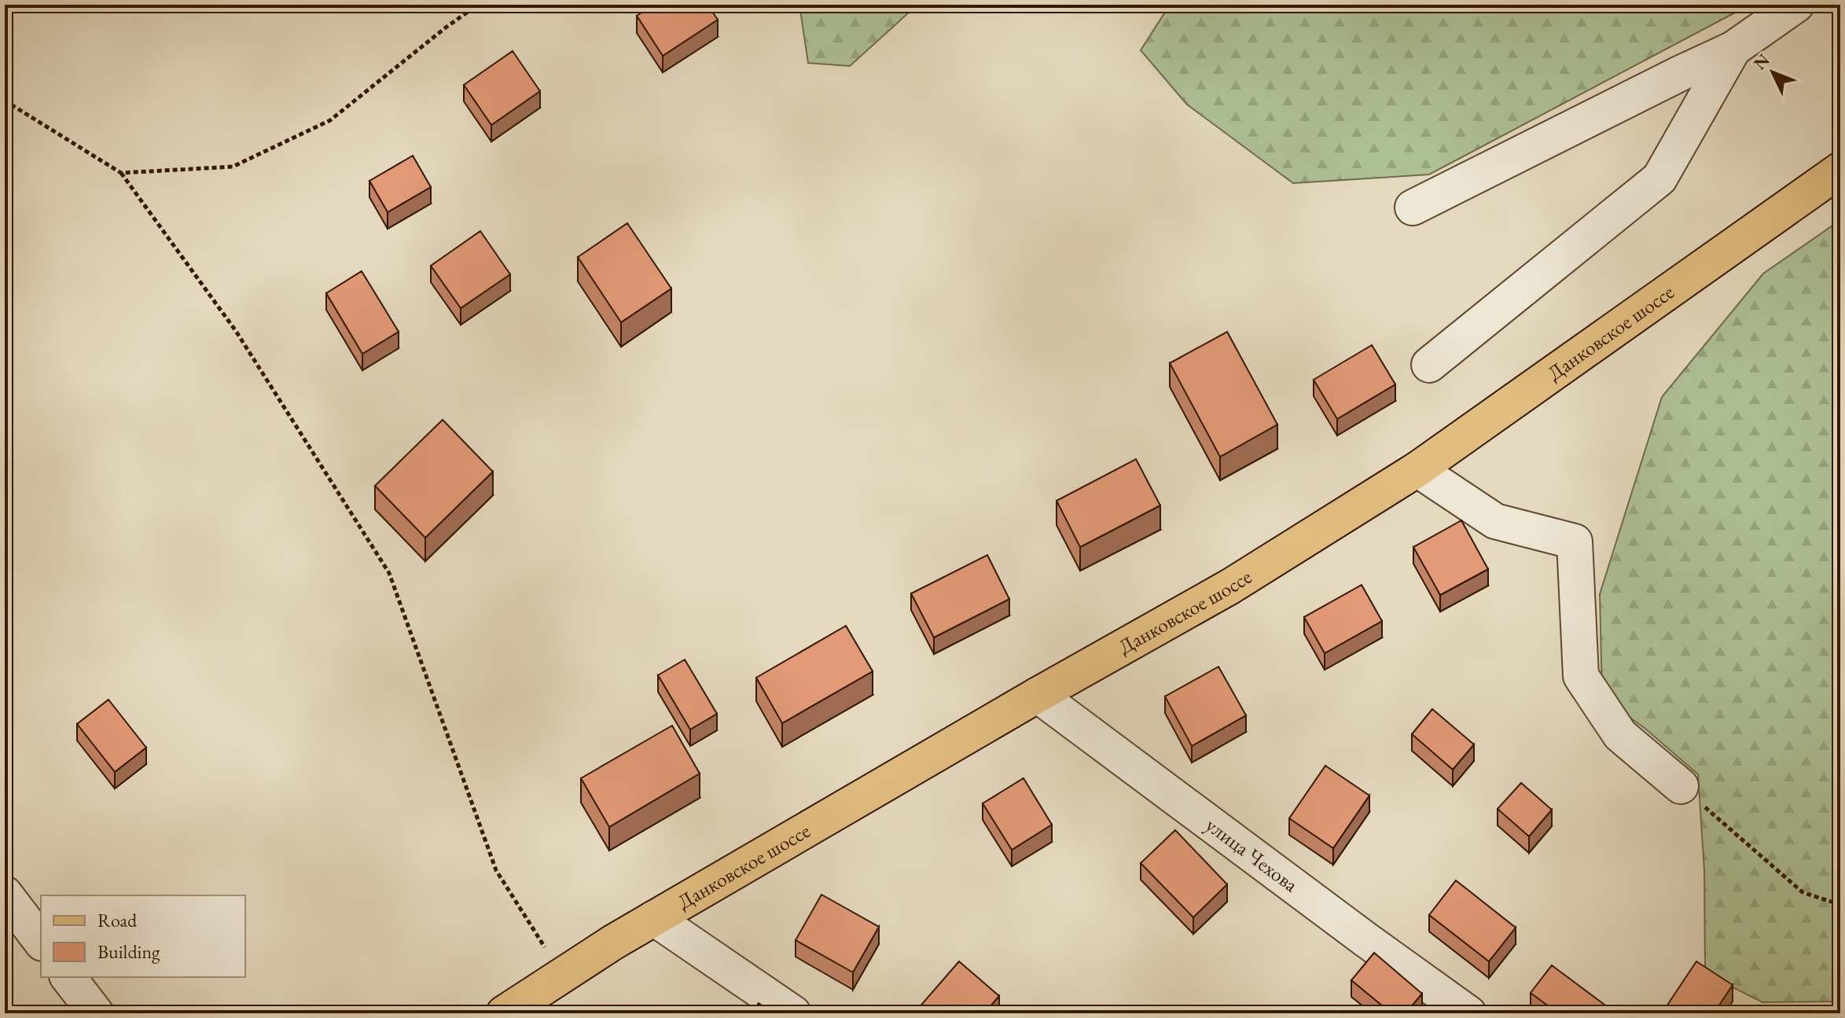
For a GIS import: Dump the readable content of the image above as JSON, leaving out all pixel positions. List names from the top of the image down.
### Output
{
  "streets": {
    "main road": ["Данковское шоссе"],
    "street": ["улица Чехова"]
  },
  "crossings": [
    ["Данковское шоссе", "улица Чехова"]
  ],
  "legend": ["Road", "Building"],
  "north": "top left"
}
